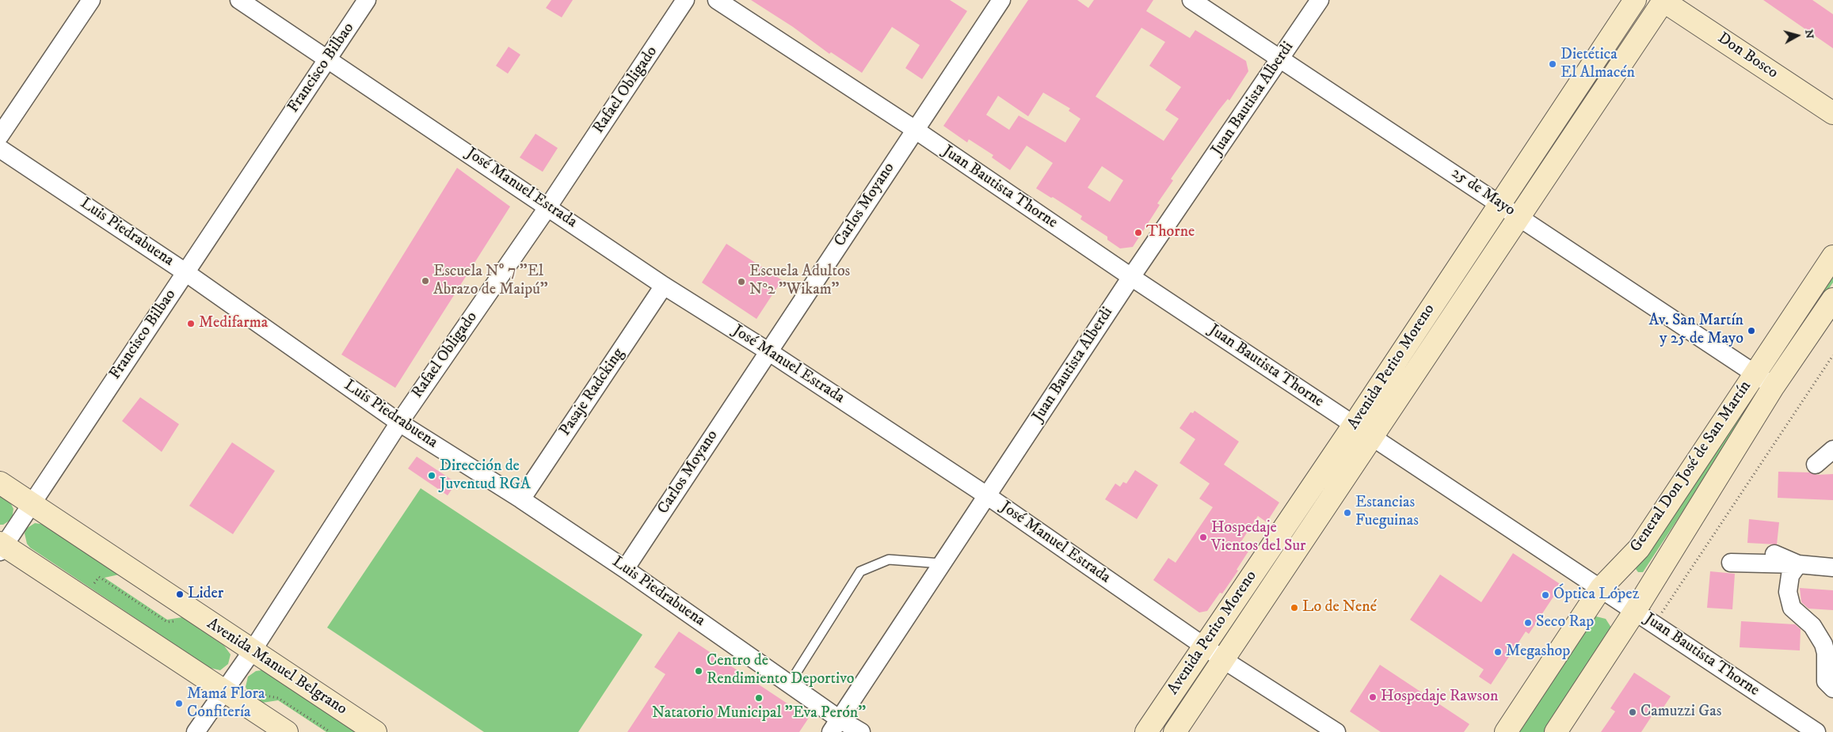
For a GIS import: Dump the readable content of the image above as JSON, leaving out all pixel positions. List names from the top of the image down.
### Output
{
  "streets": {
    "street": [
      "Don Bosco",
      "Francisco Bilbao",
      "Rafael Obligado",
      "Juan Bautista Alberdi",
      "Juan Bautista Thorne",
      "José Manuel Estrada",
      "25 de Mayo",
      "Carlos Moyano",
      "Luis Piedrabuena",
      "Avenida Perito Moreno",
      "Pasaje Radcking",
      "General Don José de San Martín",
      "Avenida Manuel Belgrano"
    ]
  },
  "crossings": [
    ["Don Bosco", "Avenida Perito Moreno"],
    ["Francisco Bilbao", "José Manuel Estrada"],
    ["Francisco Bilbao", "Luis Piedrabuena"],
    ["Francisco Bilbao", "Avenida Manuel Belgrano"],
    ["Rafael Obligado", "José Manuel Estrada"],
    ["Rafael Obligado", "Luis Piedrabuena"],
    ["Rafael Obligado", "Avenida Manuel Belgrano"],
    ["Juan Bautista Alberdi", "Juan Bautista Thorne"],
    ["Juan Bautista Alberdi", "José Manuel Estrada"],
    ["Juan Bautista Alberdi", "25 de Mayo"],
    ["Juan Bautista Alberdi", "Luis Piedrabuena"],
    ["Juan Bautista Thorne", "Carlos Moyano"],
    ["Juan Bautista Thorne", "Avenida Perito Moreno"],
    ["Juan Bautista Thorne", "General Don José de San Martín"],
    ["José Manuel Estrada", "Carlos Moyano"],
    ["José Manuel Estrada", "Avenida Perito Moreno"],
    ["José Manuel Estrada", "Pasaje Radcking"],
    ["25 de Mayo", "Avenida Perito Moreno"],
    ["25 de Mayo", "General Don José de San Martín"],
    ["Carlos Moyano", "Luis Piedrabuena"],
    ["Luis Piedrabuena", "Pasaje Radcking"]
  ],
  "places": [
    "Dietética El Almacén",
    "Thorne",
    "Escuela Nº 7 \"El Abrazo de Maipú\"",
    "Escuela Adultos N°2 \"Wikam\"",
    "Medifarma",
    "Av. San Martín y 25 de Mayo",
    "Dirección de Juventud RGA",
    "Estancias Fueguinas",
    "Hospedaje Vientos del Sur",
    "Lider",
    "Óptica López",
    "Lo de Nené",
    "Seco Rap",
    "Megashop",
    "Centro de Rendimiento Deportivo",
    "Hospedaje Rawson",
    "Natatorio Municipal \"Eva Perón\"",
    "Mamá Flora Confitería",
    "Camuzzi Gas"
  ],
  "north": "right"
}
